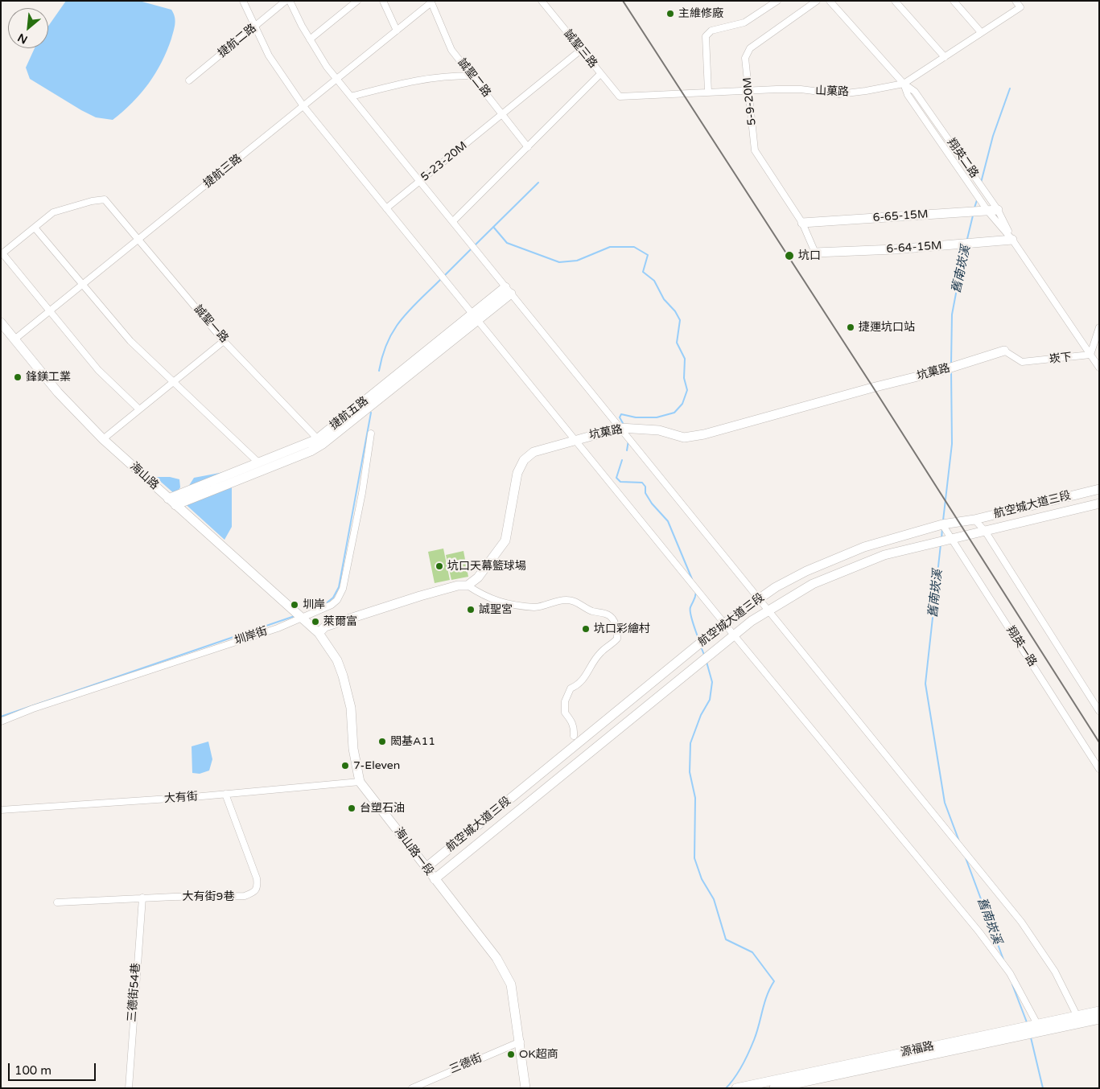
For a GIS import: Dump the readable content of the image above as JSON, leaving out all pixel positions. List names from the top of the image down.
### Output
{
  "streets": {
    "street": [
      "捷航二路",
      "誠聖三路",
      "誠聖二路",
      "山菓路",
      "5-9-20M",
      "翔英二路",
      "5-23-20M",
      "捷航三路",
      "6-65-15M",
      "6-64-15M",
      "誠聖一路",
      "崁下",
      "坑菓路",
      "捷航五路",
      "海山路",
      "航空城大道三段",
      "圳岸街",
      "翔英一路",
      "大有街",
      "海山路一段",
      "大有街9巷",
      "三德街54巷",
      "源福路",
      "三德街"
    ]
  },
  "crossings": [
    ["誠聖三路", "山菓路"],
    ["誠聖三路", "5-23-20M"],
    ["誠聖二路", "5-23-20M"],
    ["誠聖二路", "捷航三路"],
    ["山菓路", "5-9-20M"],
    ["山菓路", "翔英二路"],
    ["5-9-20M", "6-65-15M"],
    ["5-9-20M", "6-64-15M"],
    ["翔英二路", "6-65-15M"],
    ["翔英二路", "6-64-15M"],
    ["翔英二路", "崁下"],
    ["捷航三路", "誠聖一路"],
    ["捷航三路", "海山路"],
    ["誠聖一路", "捷航五路"],
    ["崁下", "坑菓路"],
    ["捷航五路", "海山路"],
    ["海山路", "圳岸街"],
    ["海山路", "海山路一段"],
    ["航空城大道三段", "翔英一路"],
    ["航空城大道三段", "海山路一段"],
    ["圳岸街", "海山路一段"],
    ["大有街", "海山路一段"],
    ["大有街", "大有街9巷"],
    ["海山路一段", "三德街"],
    ["大有街9巷", "三德街54巷"]
  ],
  "water": ["舊南崁溪"],
  "places": [
    "主維修廠",
    "坑口",
    "捷運坑口站",
    "鋒鎂工業",
    "坑口天幕籃球場",
    "圳岸",
    "誠聖宮",
    "萊爾富",
    "坑口彩繪村",
    "閎基A11",
    "7-Eleven",
    "台塑石油",
    "OK超商"
  ],
  "scale_bar": "100 m",
  "north": "bottom left"
}
